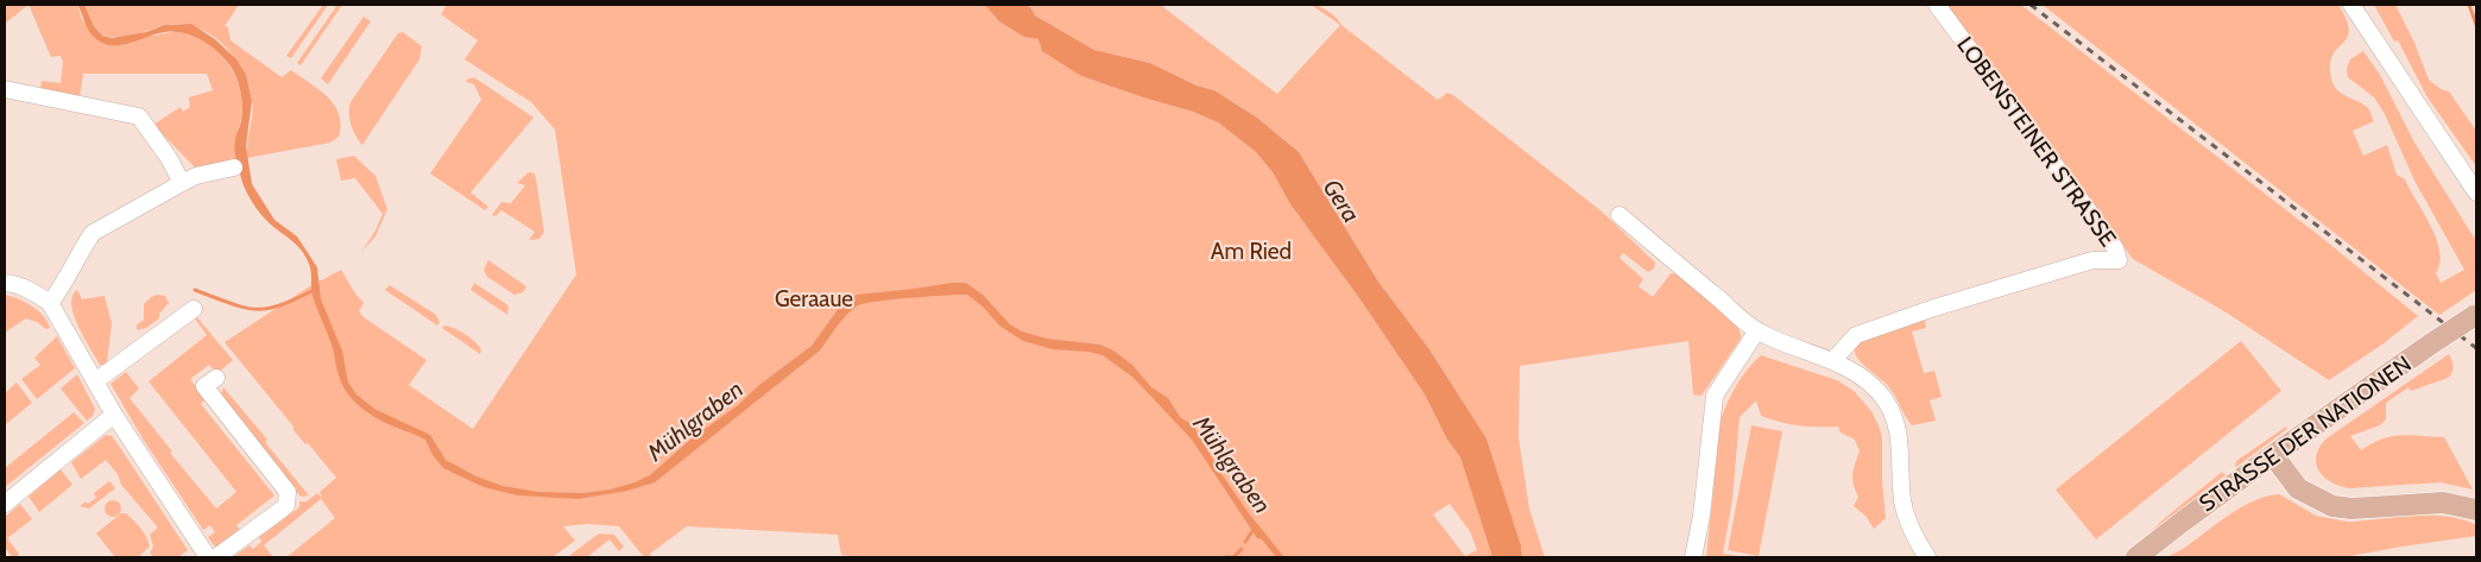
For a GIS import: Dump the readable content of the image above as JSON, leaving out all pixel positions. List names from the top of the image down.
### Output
{
  "streets": {
    "main road": ["STRASSE DER NATIONEN"],
    "street": ["LOBENSTEINER STRASSE"]
  },
  "water": ["Gera", "Mühlgraben"],
  "parks": ["Am Ried", "Geraaue"]
}
